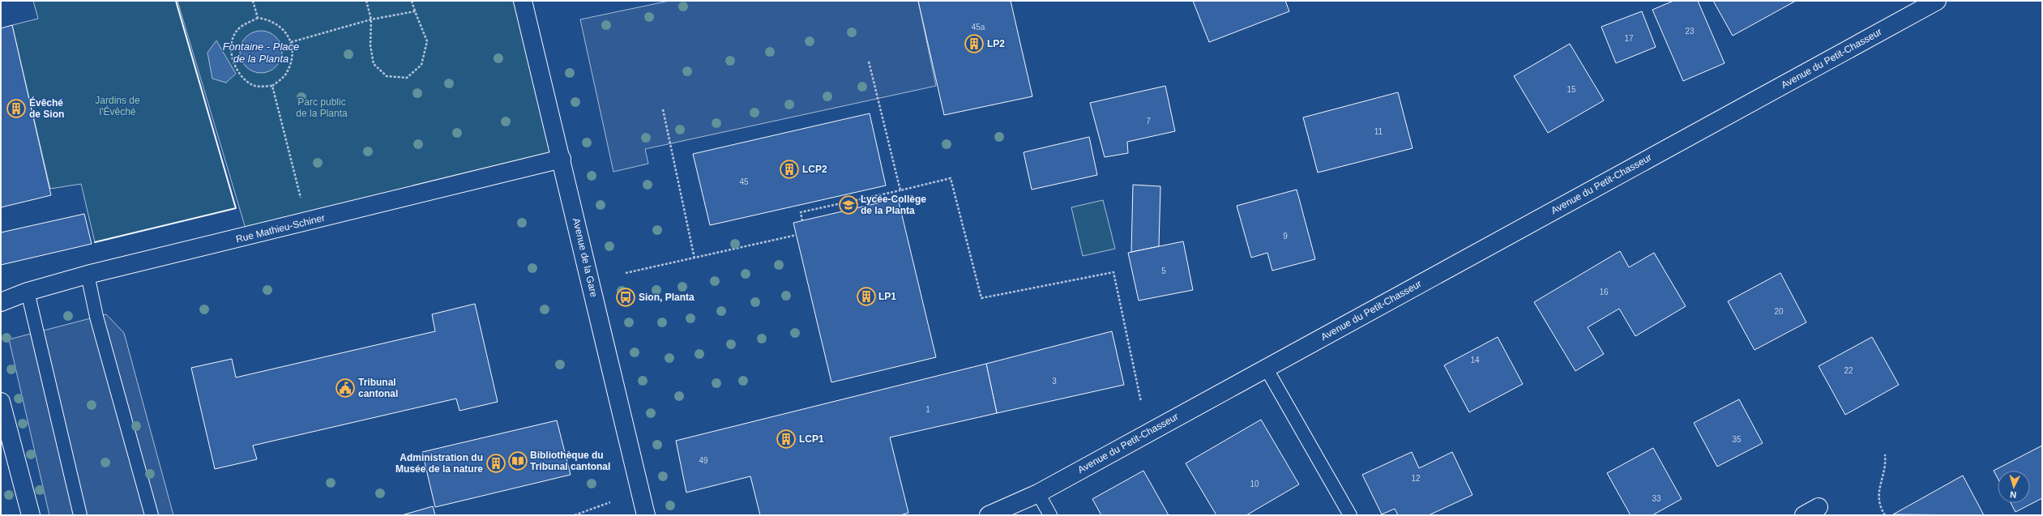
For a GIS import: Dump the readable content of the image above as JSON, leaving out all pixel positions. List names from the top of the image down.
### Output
{
  "streets": {
    "street": ["Avenue du Petit-Chasseur", "Rue Mathieu-Schiner", "Avenue de la Gare"]
  },
  "crossings": [
    ["Rue Mathieu-Schiner", "Avenue de la Gare"]
  ],
  "water": ["Fontaine - Place de la Planta"],
  "parks": ["Jardins de l'Évêché", "Parc public de la Planta"],
  "places": {
    "building": [
      "LP2",
      "Évêché de Sion",
      "LCP2",
      "LP1",
      "LCP1",
      "Administration du Musée de la nature"
    ],
    "school or university": ["Lycée-Collège de la Planta"],
    "bus stop": ["Sion, Planta"],
    "public building": ["Tribunal cantonal"],
    "library": ["Bibliothèque du Tribunal cantonal"]
  },
  "house_numbers": [
    "45a",
    "23",
    "17",
    "15",
    "7",
    "11",
    "45",
    "9",
    "5",
    "16",
    "20",
    "14",
    "22",
    "3",
    "1",
    "35",
    "49",
    "12",
    "10",
    "33"
  ],
  "north": "bottom"
}
